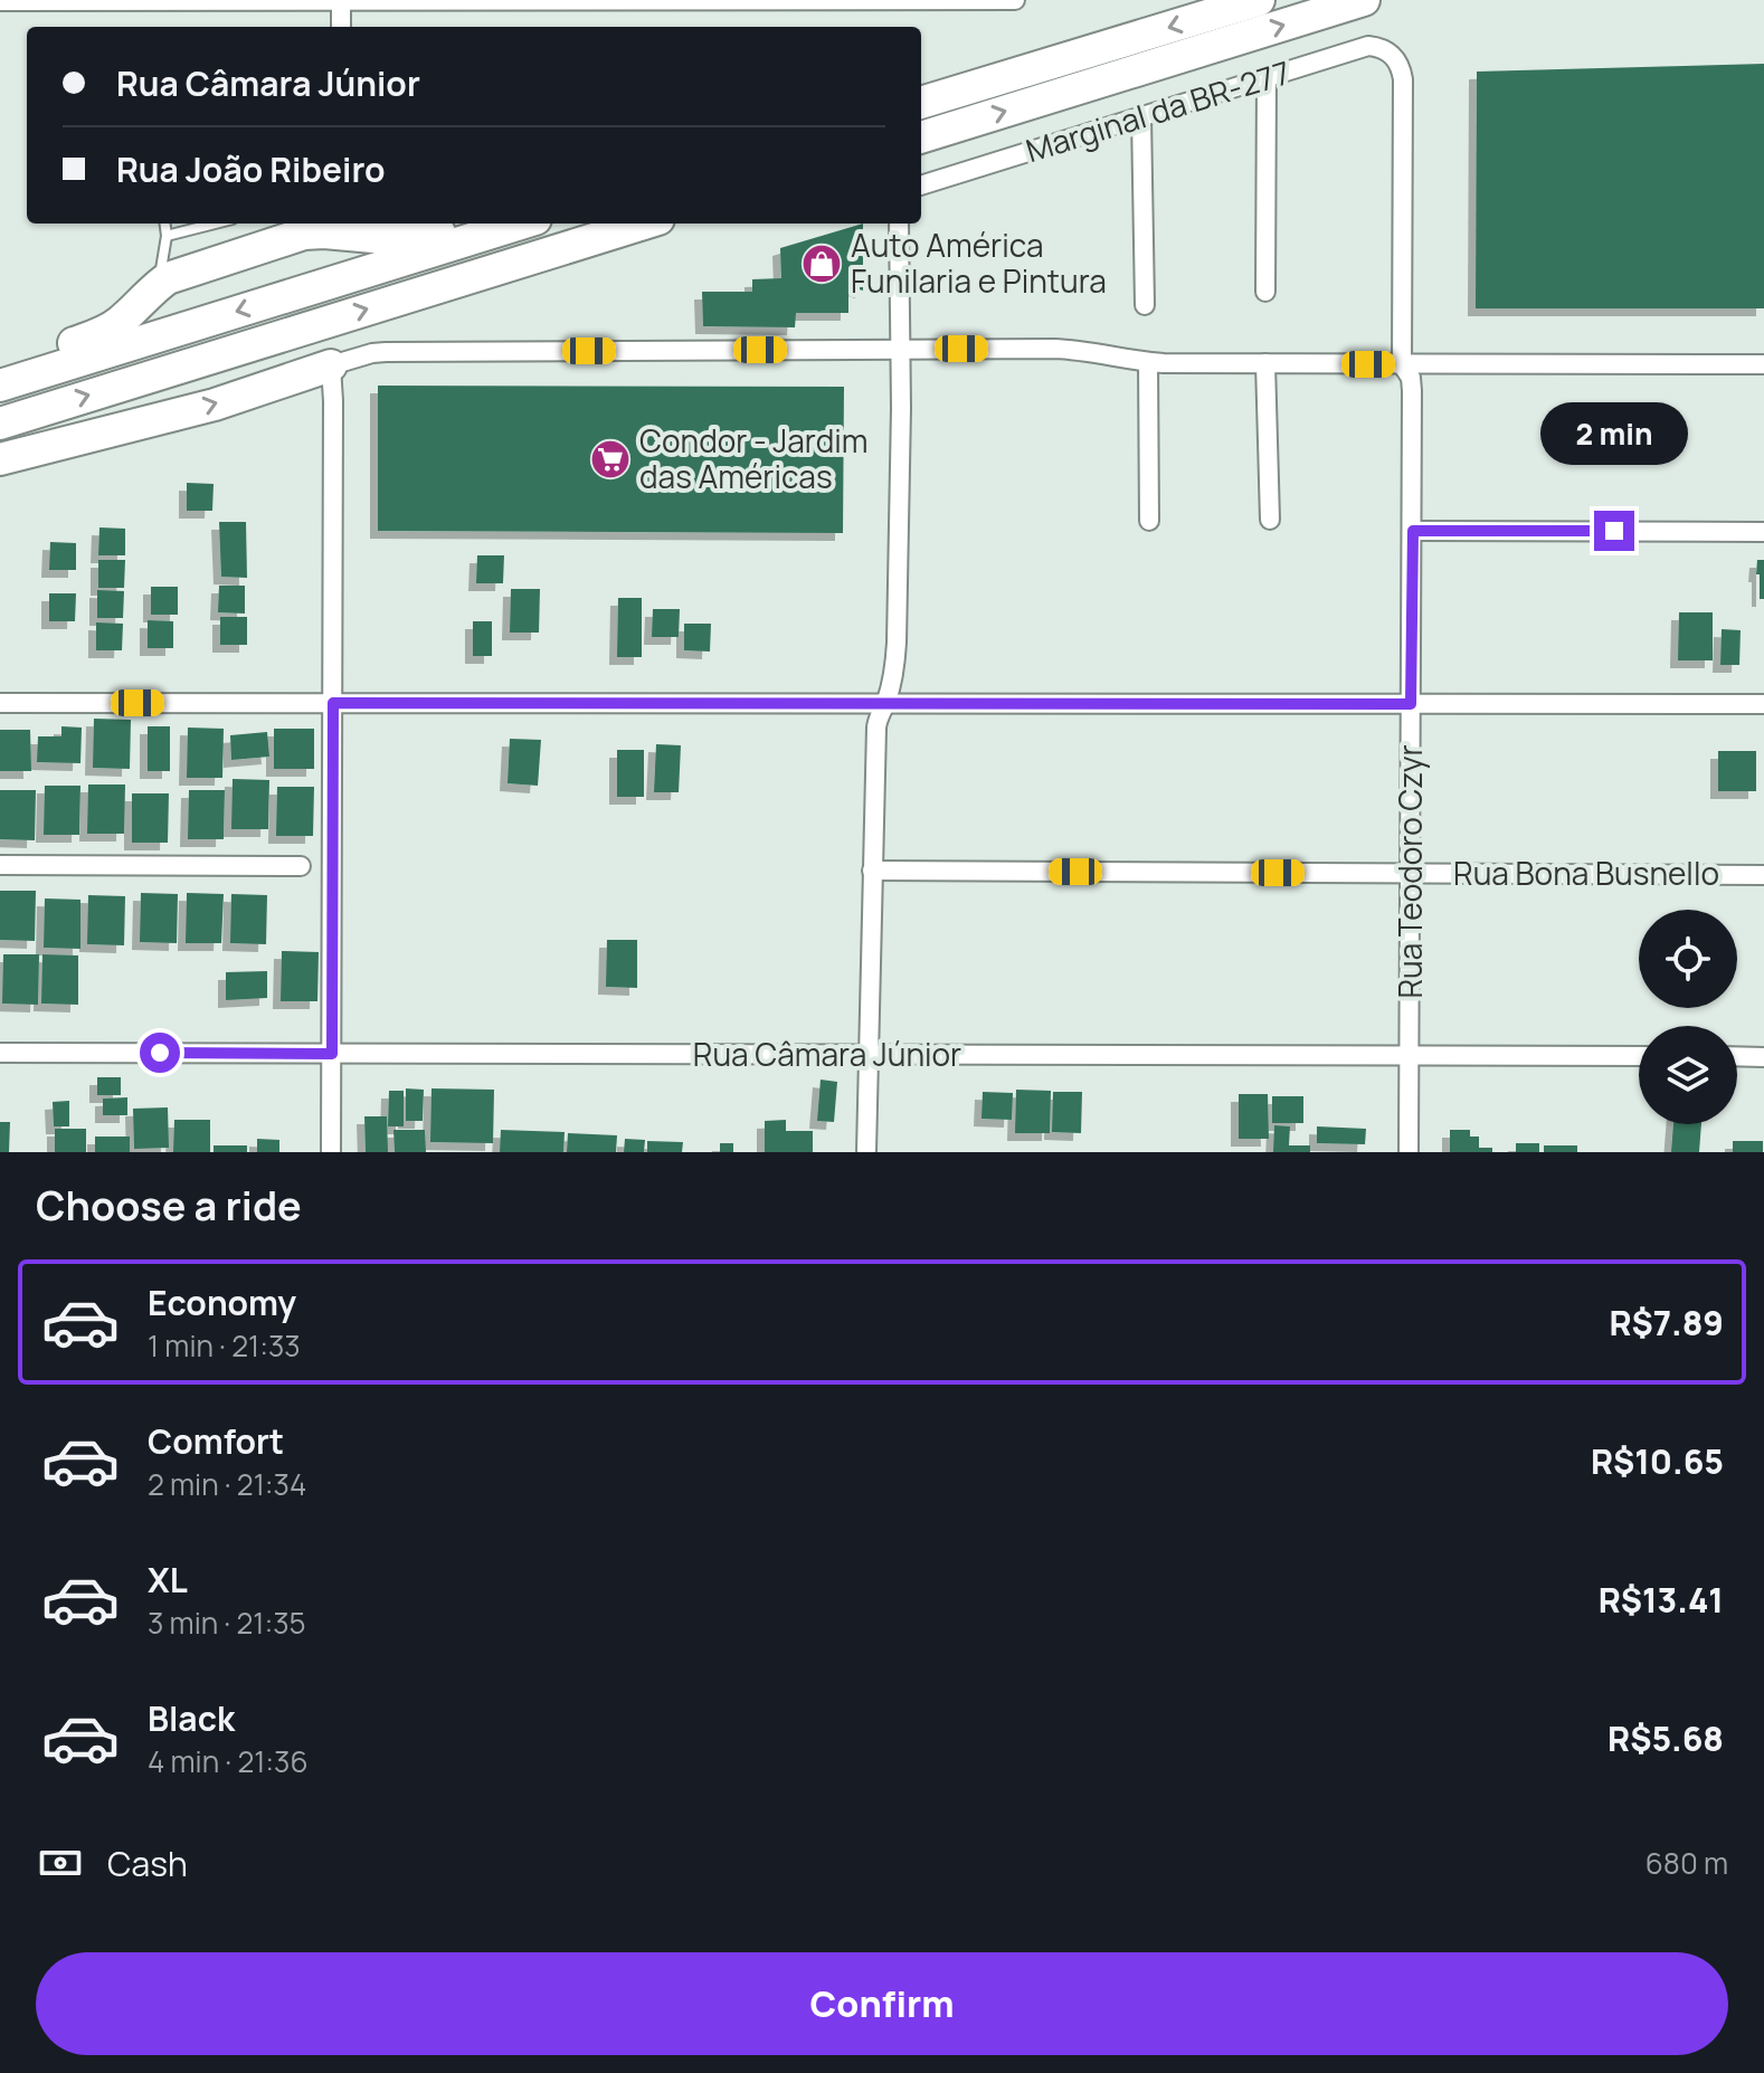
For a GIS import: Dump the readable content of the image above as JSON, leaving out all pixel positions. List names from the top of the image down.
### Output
{
  "streets": {
    "street": [
      "Marginal da BR-277",
      "Rua Teodoro Czyr",
      "Rua Bona Busnello",
      "Rua Câmara Júnior"
    ]
  },
  "crossings": [
    ["Marginal da BR-277", "Rua Teodoro Czyr"],
    ["Rua Teodoro Czyr", "Rua Bona Busnello"],
    ["Rua Teodoro Czyr", "Rua Câmara Júnior"]
  ],
  "places": {
    "shop": ["Auto América Funilaria e Pintura"],
    "supermarket": ["Condor - Jardim das Américas"]
  },
  "page": {
    "banner": ["Rua Câmara Júnior", "Rua João Ribeiro"],
    "bubble": "2 min",
    "heading": "Choose a ride",
    "list": [
      {
        "name": "Economy",
        "note": "1 min · 21:33",
        "value": "R$7.89"
      },
      {
        "name": "Comfort",
        "note": "2 min · 21:34",
        "value": "R$10.65"
      },
      {
        "name": "XL",
        "note": "3 min · 21:35",
        "value": "R$13.41"
      },
      {
        "name": "Black",
        "note": "4 min · 21:36",
        "value": "R$5.68"
      }
    ],
    "pay": ["Cash", "680 m"],
    "buttons": "Confirm"
  }
}
